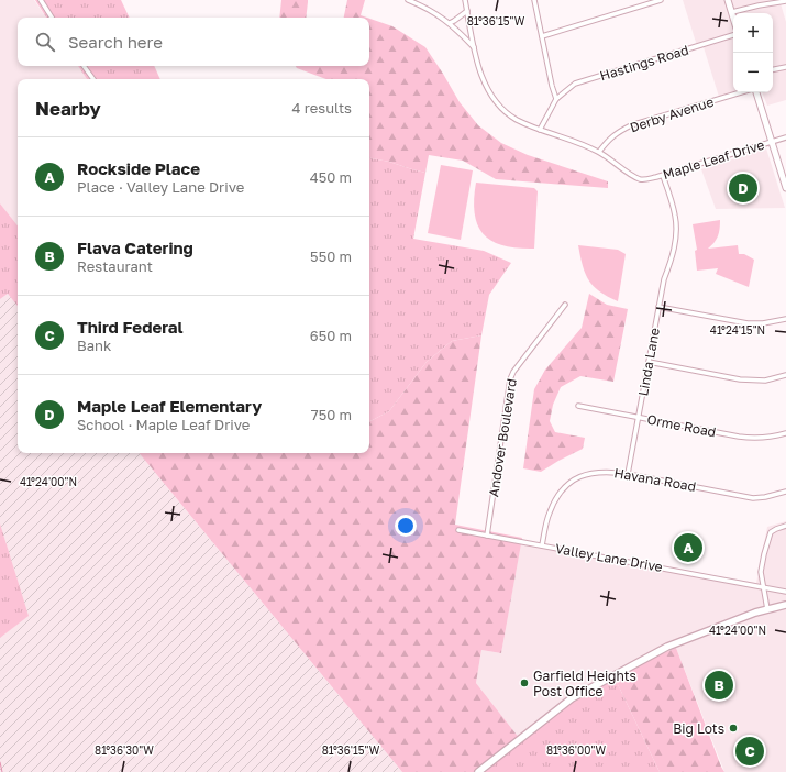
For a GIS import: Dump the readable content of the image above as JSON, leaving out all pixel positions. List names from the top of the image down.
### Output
{
  "streets": {
    "street": [
      "Hastings Road",
      "Derby Avenue",
      "Maple Leaf Drive",
      "Linda Lane",
      "Orme Road",
      "Andover Boulevard",
      "Havana Road",
      "Valley Lane Drive"
    ]
  },
  "crossings": [
    ["Derby Avenue", "Maple Leaf Drive"],
    ["Maple Leaf Drive", "Linda Lane"],
    ["Linda Lane", "Orme Road"],
    ["Linda Lane", "Havana Road"],
    ["Andover Boulevard", "Valley Lane Drive"],
    ["Havana Road", "Valley Lane Drive"]
  ],
  "places": ["Garfield Heights Post Office", "Big Lots"],
  "page": {
    "map_buttons": ["+", "−"],
    "search": "Search here",
    "heading": ["Nearby", "4 results"],
    "list": [
      {
        "mark": "A",
        "name": "Rockside Place",
        "note": "Place · Valley Lane Drive",
        "value": "450 m"
      },
      {
        "mark": "B",
        "name": "Flava Catering",
        "note": "Restaurant",
        "value": "550 m"
      },
      {
        "mark": "C",
        "name": "Third Federal",
        "note": "Bank",
        "value": "650 m"
      },
      {
        "mark": "D",
        "name": "Maple Leaf Elementary",
        "note": "School · Maple Leaf Drive",
        "value": "750 m"
      }
    ],
    "pins": [
      "D",
      "A",
      "B",
      "C"
    ]
  },
  "coordinates": [
    "81°36'15\"W",
    "41°24'15\"N",
    "41°24'00\"N",
    "81°36'30\"W",
    "81°36'00\"W"
  ]
}
